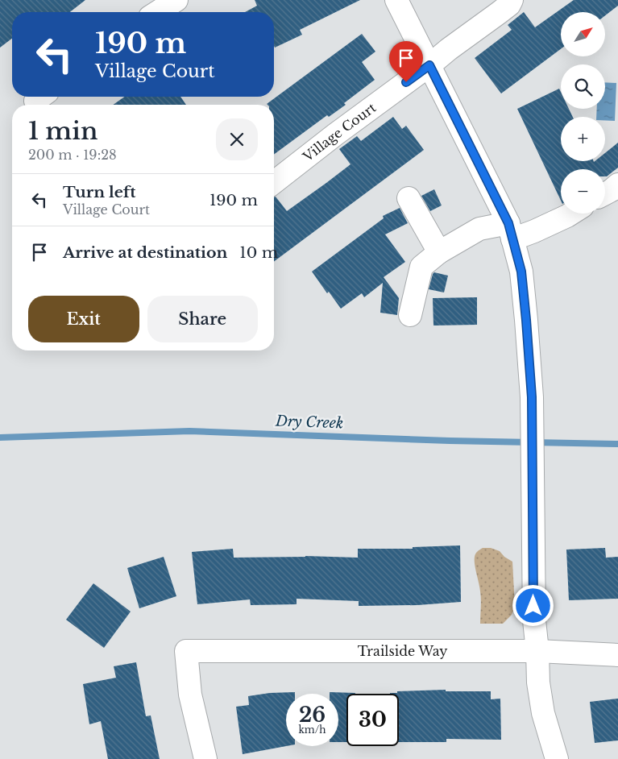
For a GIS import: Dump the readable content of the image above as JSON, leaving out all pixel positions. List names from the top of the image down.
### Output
{
  "streets": {
    "street": ["Village Court", "Trailside Way"]
  },
  "water": ["Dry Creek"],
  "north": "top right",
  "page": {
    "map_buttons": ["+", "−"],
    "turn": ["190 m", "Village Court"],
    "heading": ["1 min", "200 m · 19:28"],
    "list": [
      {
        "name": "Turn left",
        "note": "Village Court",
        "value": "190 m"
      },
      {
        "name": "Arrive at destination",
        "value": "10 m"
      }
    ],
    "buttons": ["Exit", "Share"],
    "speed": "26 km/h",
    "limit": "30"
  }
}
